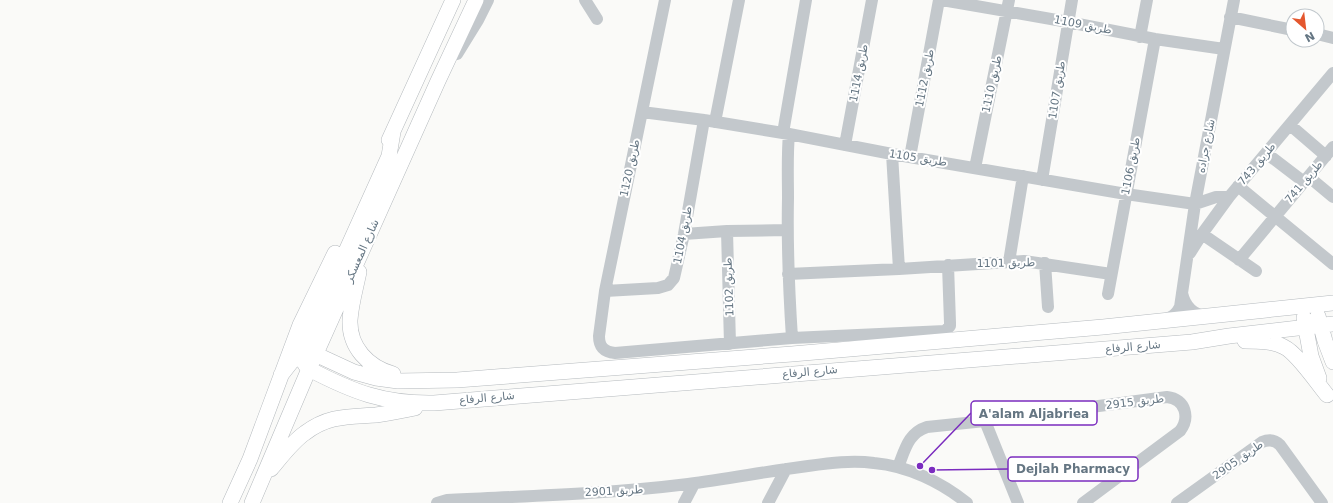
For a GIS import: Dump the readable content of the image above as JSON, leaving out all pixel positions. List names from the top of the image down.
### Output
{
  "streets": {
    "main road": ["شارع المعسكر", "شارع الرفاع"],
    "street": [
      "طريق 1109",
      "طريق 1114",
      "طريق 1112",
      "طريق 1110",
      "طريق 1107",
      "شارع جراده",
      "طريق 1105",
      "طريق 743",
      "طريق 1106",
      "طريق 1120",
      "طريق 741",
      "طريق 1104",
      "طريق 1101",
      "طريق 1102",
      "طريق 2915",
      "طريق 2905",
      "طريق 2901"
    ]
  },
  "crossings": [
    ["طريق 1109", "طريق 1112"],
    ["طريق 1109", "طريق 1110"],
    ["طريق 1109", "طريق 1107"],
    ["طريق 1109", "شارع جراده"],
    ["طريق 1109", "طريق 1106"],
    ["طريق 1114", "طريق 1105"],
    ["طريق 1112", "طريق 1105"],
    ["طريق 1110", "طريق 1105"],
    ["طريق 1107", "طريق 1105"],
    ["شارع جراده", "طريق 1105"],
    ["شارع جراده", "طريق 743"],
    ["شارع جراده", "شارع الرفاع"],
    ["طريق 1105", "طريق 1106"],
    ["طريق 1105", "طريق 1120"],
    ["طريق 1105", "طريق 1104"],
    ["طريق 1106", "طريق 1101"],
    ["طريق 1120", "طريق 1104"],
    ["طريق 1120", "طريق 1102"],
    ["شارع المعسكر", "شارع الرفاع"],
    ["طريق 2915", "طريق 2901"]
  ],
  "places": ["A'alam Aljabriea", "Dejlah Pharmacy"],
  "north": "bottom right"
}
